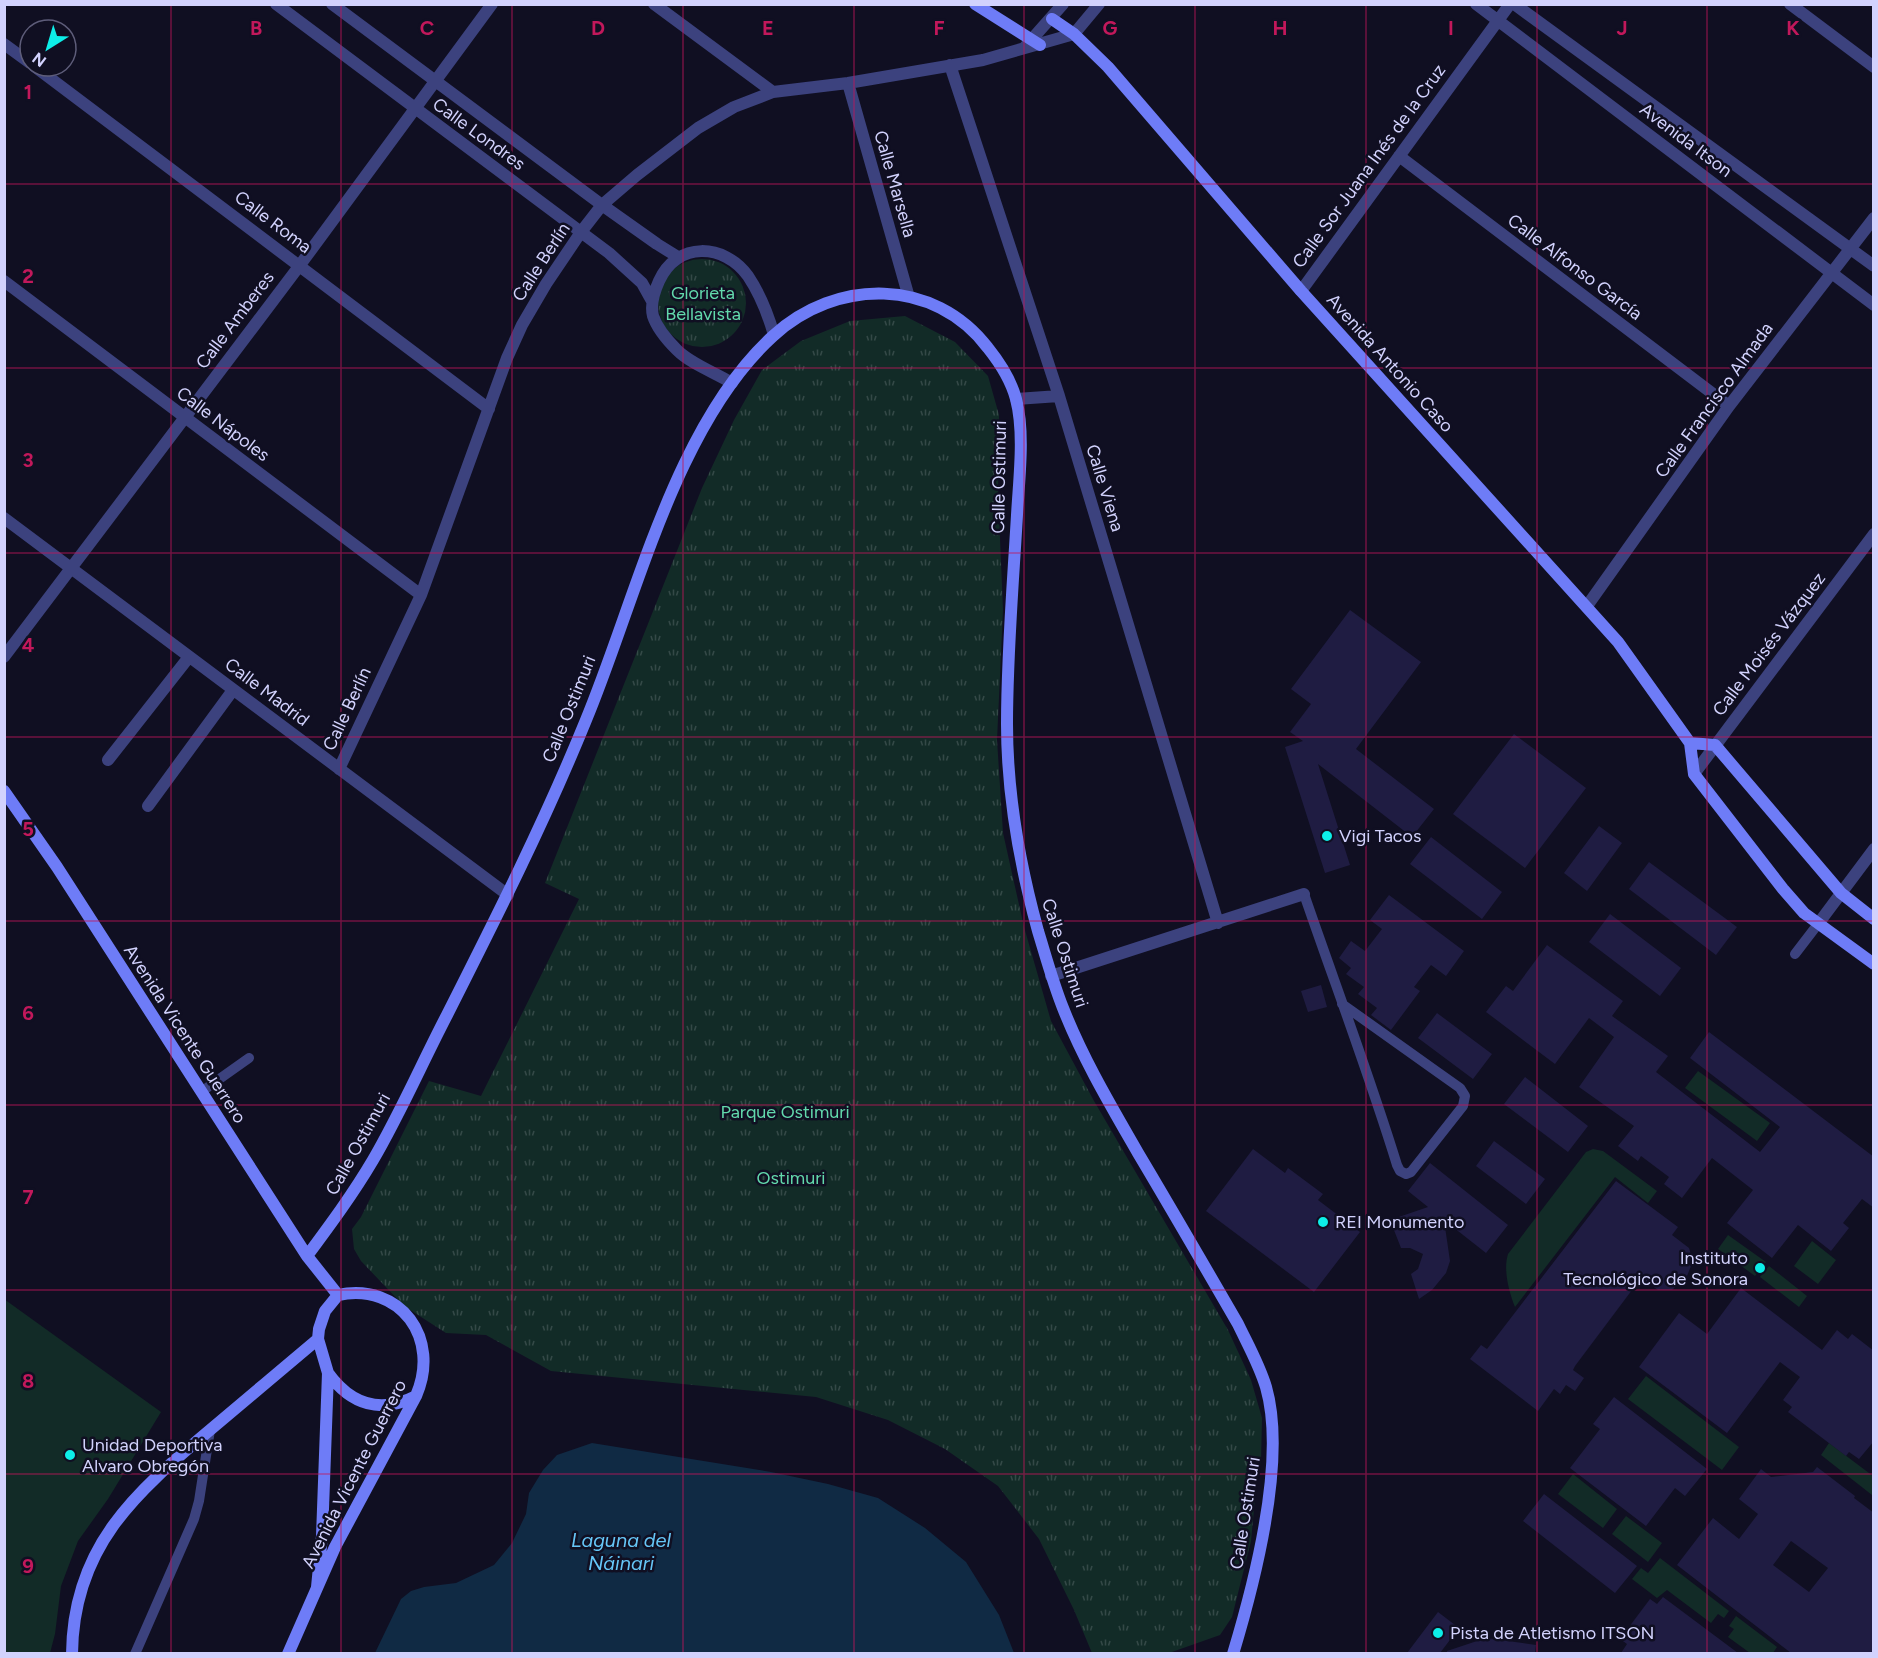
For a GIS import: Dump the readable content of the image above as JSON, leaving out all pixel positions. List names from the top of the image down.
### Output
{
  "streets": {
    "street": [
      "Calle Londres",
      "Avenida Itson",
      "Calle Sor Juana Inés de la Cruz",
      "Calle Marsella",
      "Calle Roma",
      "Calle Berlín",
      "Calle Alfonso García",
      "Calle Amberes",
      "Avenida Antonio Caso",
      "Calle Francisco Almada",
      "Calle Nápoles",
      "Calle Ostimuri",
      "Calle Viena",
      "Calle Moisés Vázquez",
      "Calle Madrid",
      "Avenida Vicente Guerrero"
    ]
  },
  "crossings": [
    ["Calle Londres", "Calle Berlín"],
    ["Calle Londres", "Calle Amberes"],
    ["Calle Londres", "Calle Ostimuri"],
    ["Avenida Itson", "Calle Sor Juana Inés de la Cruz"],
    ["Avenida Itson", "Calle Francisco Almada"],
    ["Calle Sor Juana Inés de la Cruz", "Calle Alfonso García"],
    ["Calle Sor Juana Inés de la Cruz", "Avenida Antonio Caso"],
    ["Calle Marsella", "Calle Berlín"],
    ["Calle Marsella", "Calle Ostimuri"],
    ["Calle Roma", "Calle Berlín"],
    ["Calle Roma", "Calle Amberes"],
    ["Calle Berlín", "Avenida Antonio Caso"],
    ["Calle Berlín", "Calle Nápoles"],
    ["Calle Berlín", "Calle Viena"],
    ["Calle Berlín", "Calle Madrid"],
    ["Calle Alfonso García", "Calle Francisco Almada"],
    ["Calle Amberes", "Calle Nápoles"],
    ["Calle Amberes", "Calle Madrid"],
    ["Avenida Antonio Caso", "Calle Francisco Almada"],
    ["Avenida Antonio Caso", "Calle Moisés Vázquez"],
    ["Calle Ostimuri", "Calle Madrid"],
    ["Calle Ostimuri", "Avenida Vicente Guerrero"]
  ],
  "water": ["Laguna del Náinari"],
  "parks": ["Glorieta Bellavista", "Parque Ostimuri", "Ostimuri"],
  "places": [
    "Vigi Tacos",
    "REI Monumento",
    "Instituto Tecnológico de Sonora",
    "Unidad Deportiva Alvaro Obregón",
    "Pista de Atletismo ITSON"
  ],
  "north": "bottom left",
  "grid": {
    "columns": [
      "B",
      "C",
      "D",
      "E",
      "F",
      "G",
      "H",
      "I",
      "J",
      "K"
    ],
    "rows": [
      "1",
      "2",
      "3",
      "4",
      "5",
      "6",
      "7",
      "8",
      "9"
    ]
  }
}
